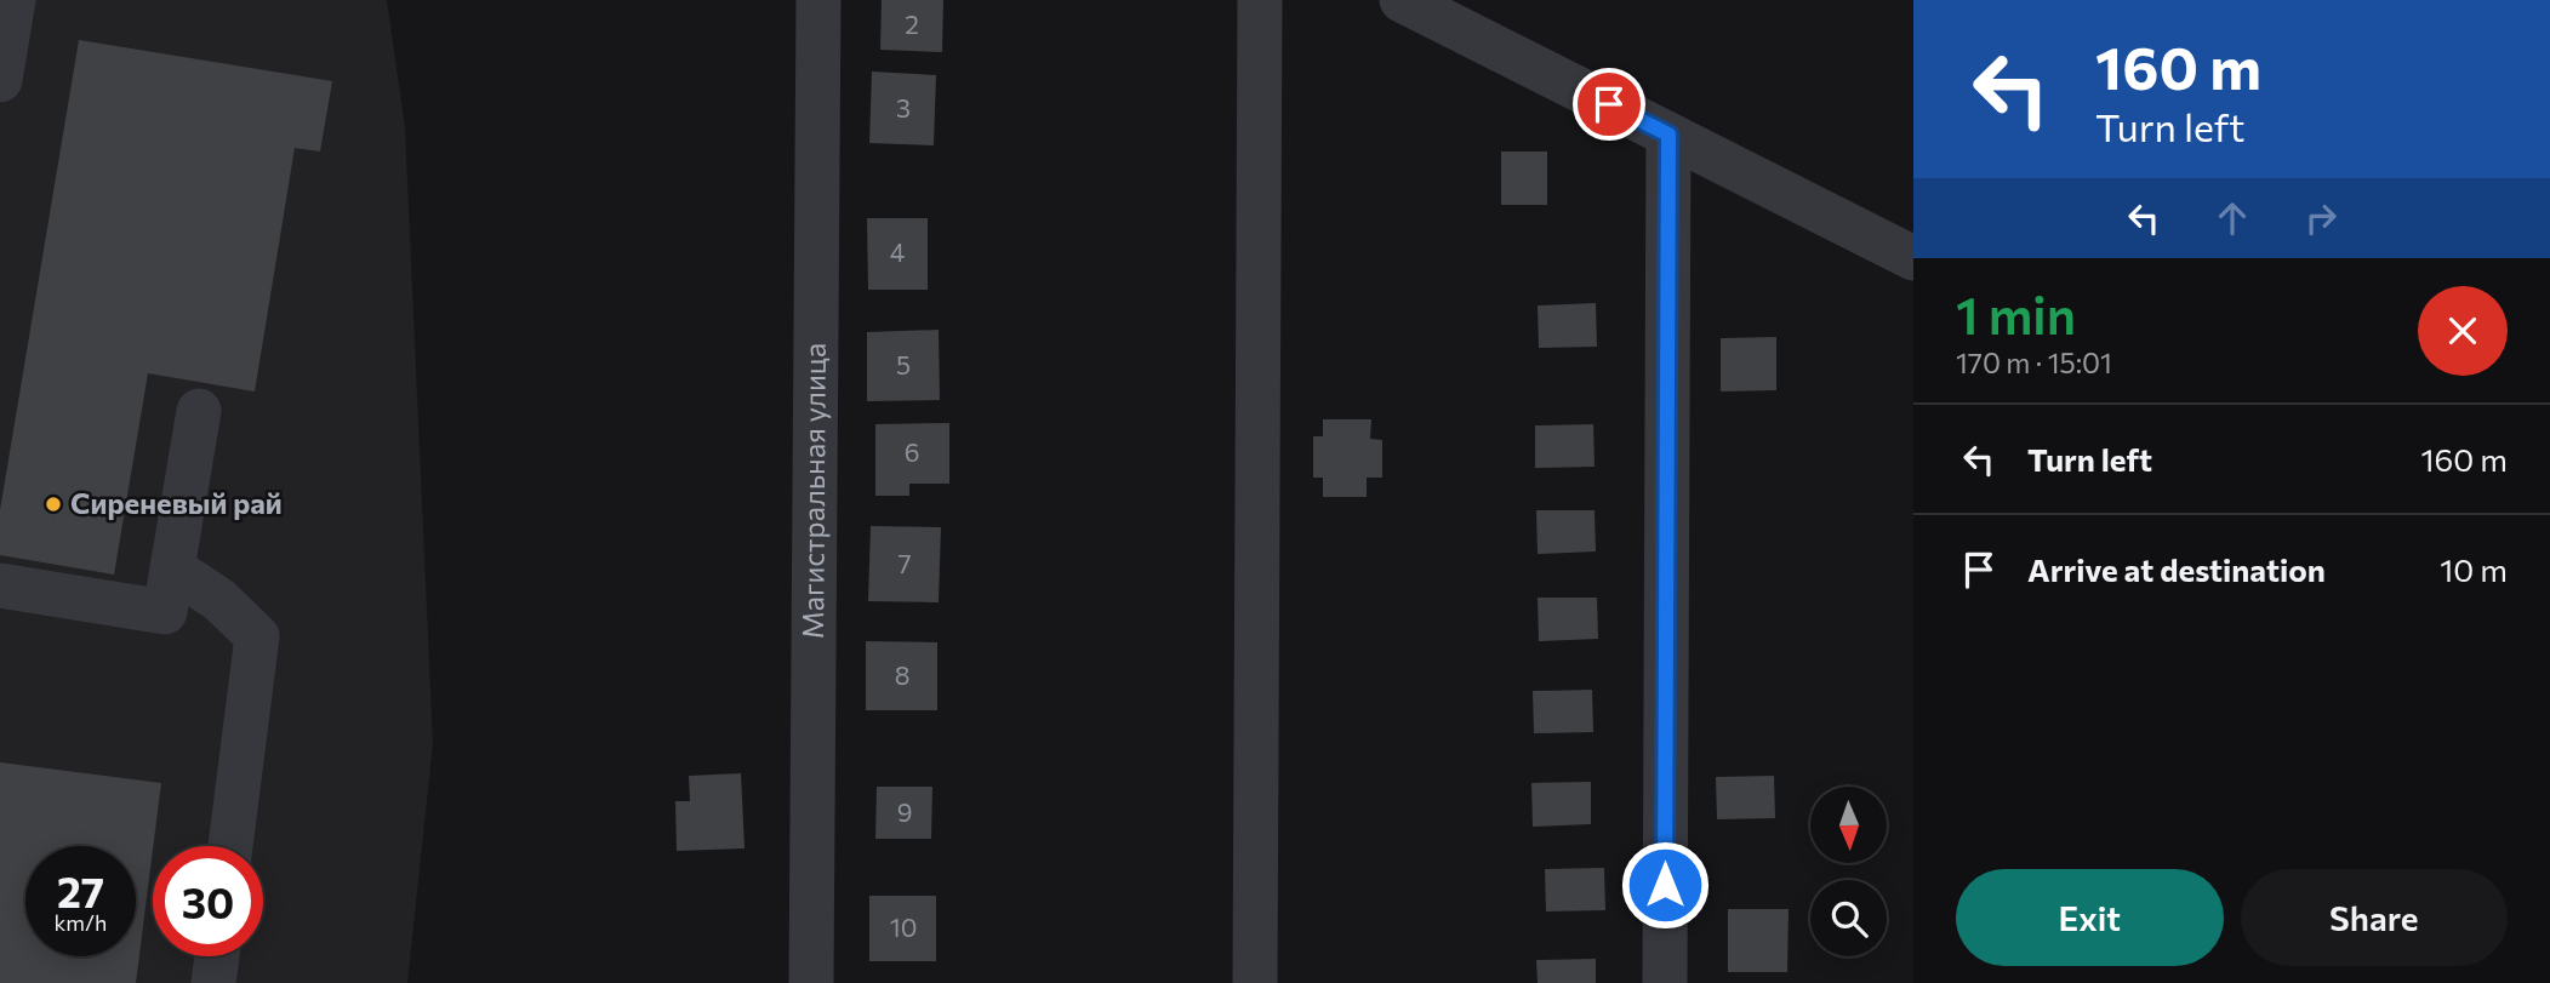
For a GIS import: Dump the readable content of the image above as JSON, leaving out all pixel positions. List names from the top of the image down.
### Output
{
  "streets": {
    "street": ["Магистральная улица"]
  },
  "places": ["Сиреневый рай"],
  "house_numbers": [
    "2",
    "3",
    "4",
    "5",
    "6",
    "7",
    "8",
    "9",
    "10"
  ],
  "north": "bottom",
  "page": {
    "turn": ["160 m", "Turn left"],
    "heading": ["1 min", "170 m · 15:01"],
    "list": [
      {
        "name": "Turn left",
        "value": "160 m"
      },
      {
        "name": "Arrive at destination",
        "value": "10 m"
      }
    ],
    "speed": "27 km/h",
    "limit": "30",
    "buttons": ["Exit", "Share"]
  }
}
